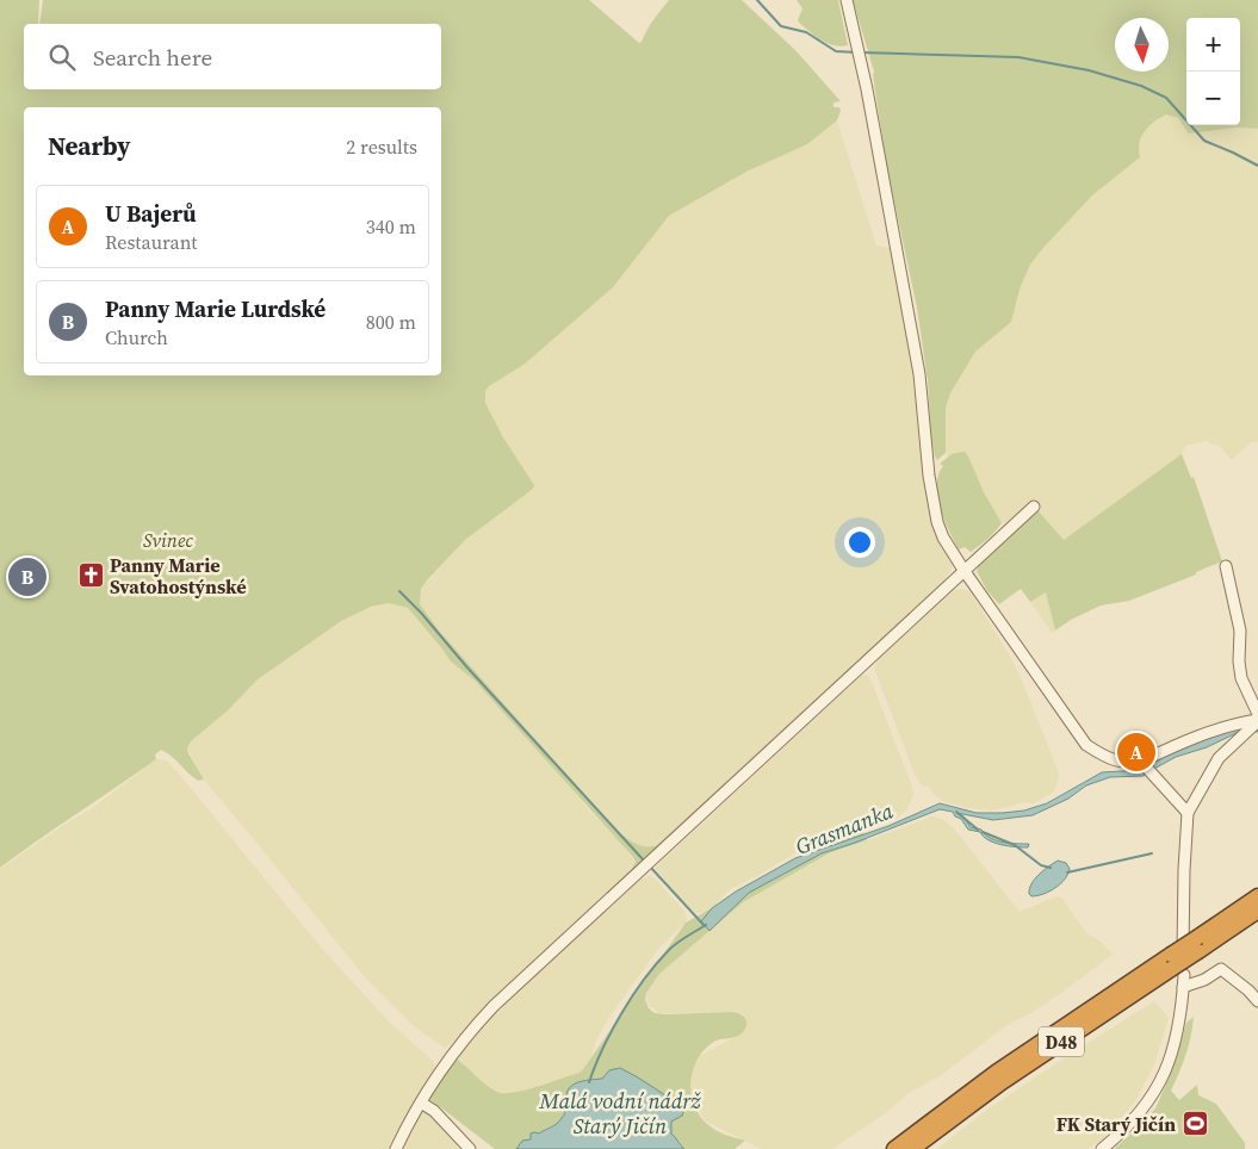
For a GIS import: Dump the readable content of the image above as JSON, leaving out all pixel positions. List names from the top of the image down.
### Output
{
  "streets": {
    "highway": ["D48"]
  },
  "water": ["Grasmanka", "Malá vodní nádrž Starý Jičín"],
  "parks": ["Svinec"],
  "places": {
    "church": ["Panny Marie Svatohostýnské"],
    "sports": ["FK Starý Jičín"]
  },
  "north": "bottom",
  "page": {
    "map_buttons": ["+", "−"],
    "search": "Search here",
    "heading": ["Nearby", "2 results"],
    "list": [
      {
        "mark": "A",
        "name": "U Bajerů",
        "note": "Restaurant",
        "value": "340 m"
      },
      {
        "mark": "B",
        "name": "Panny Marie Lurdské",
        "note": "Church",
        "value": "800 m"
      }
    ],
    "pins": ["B", "A"]
  }
}
